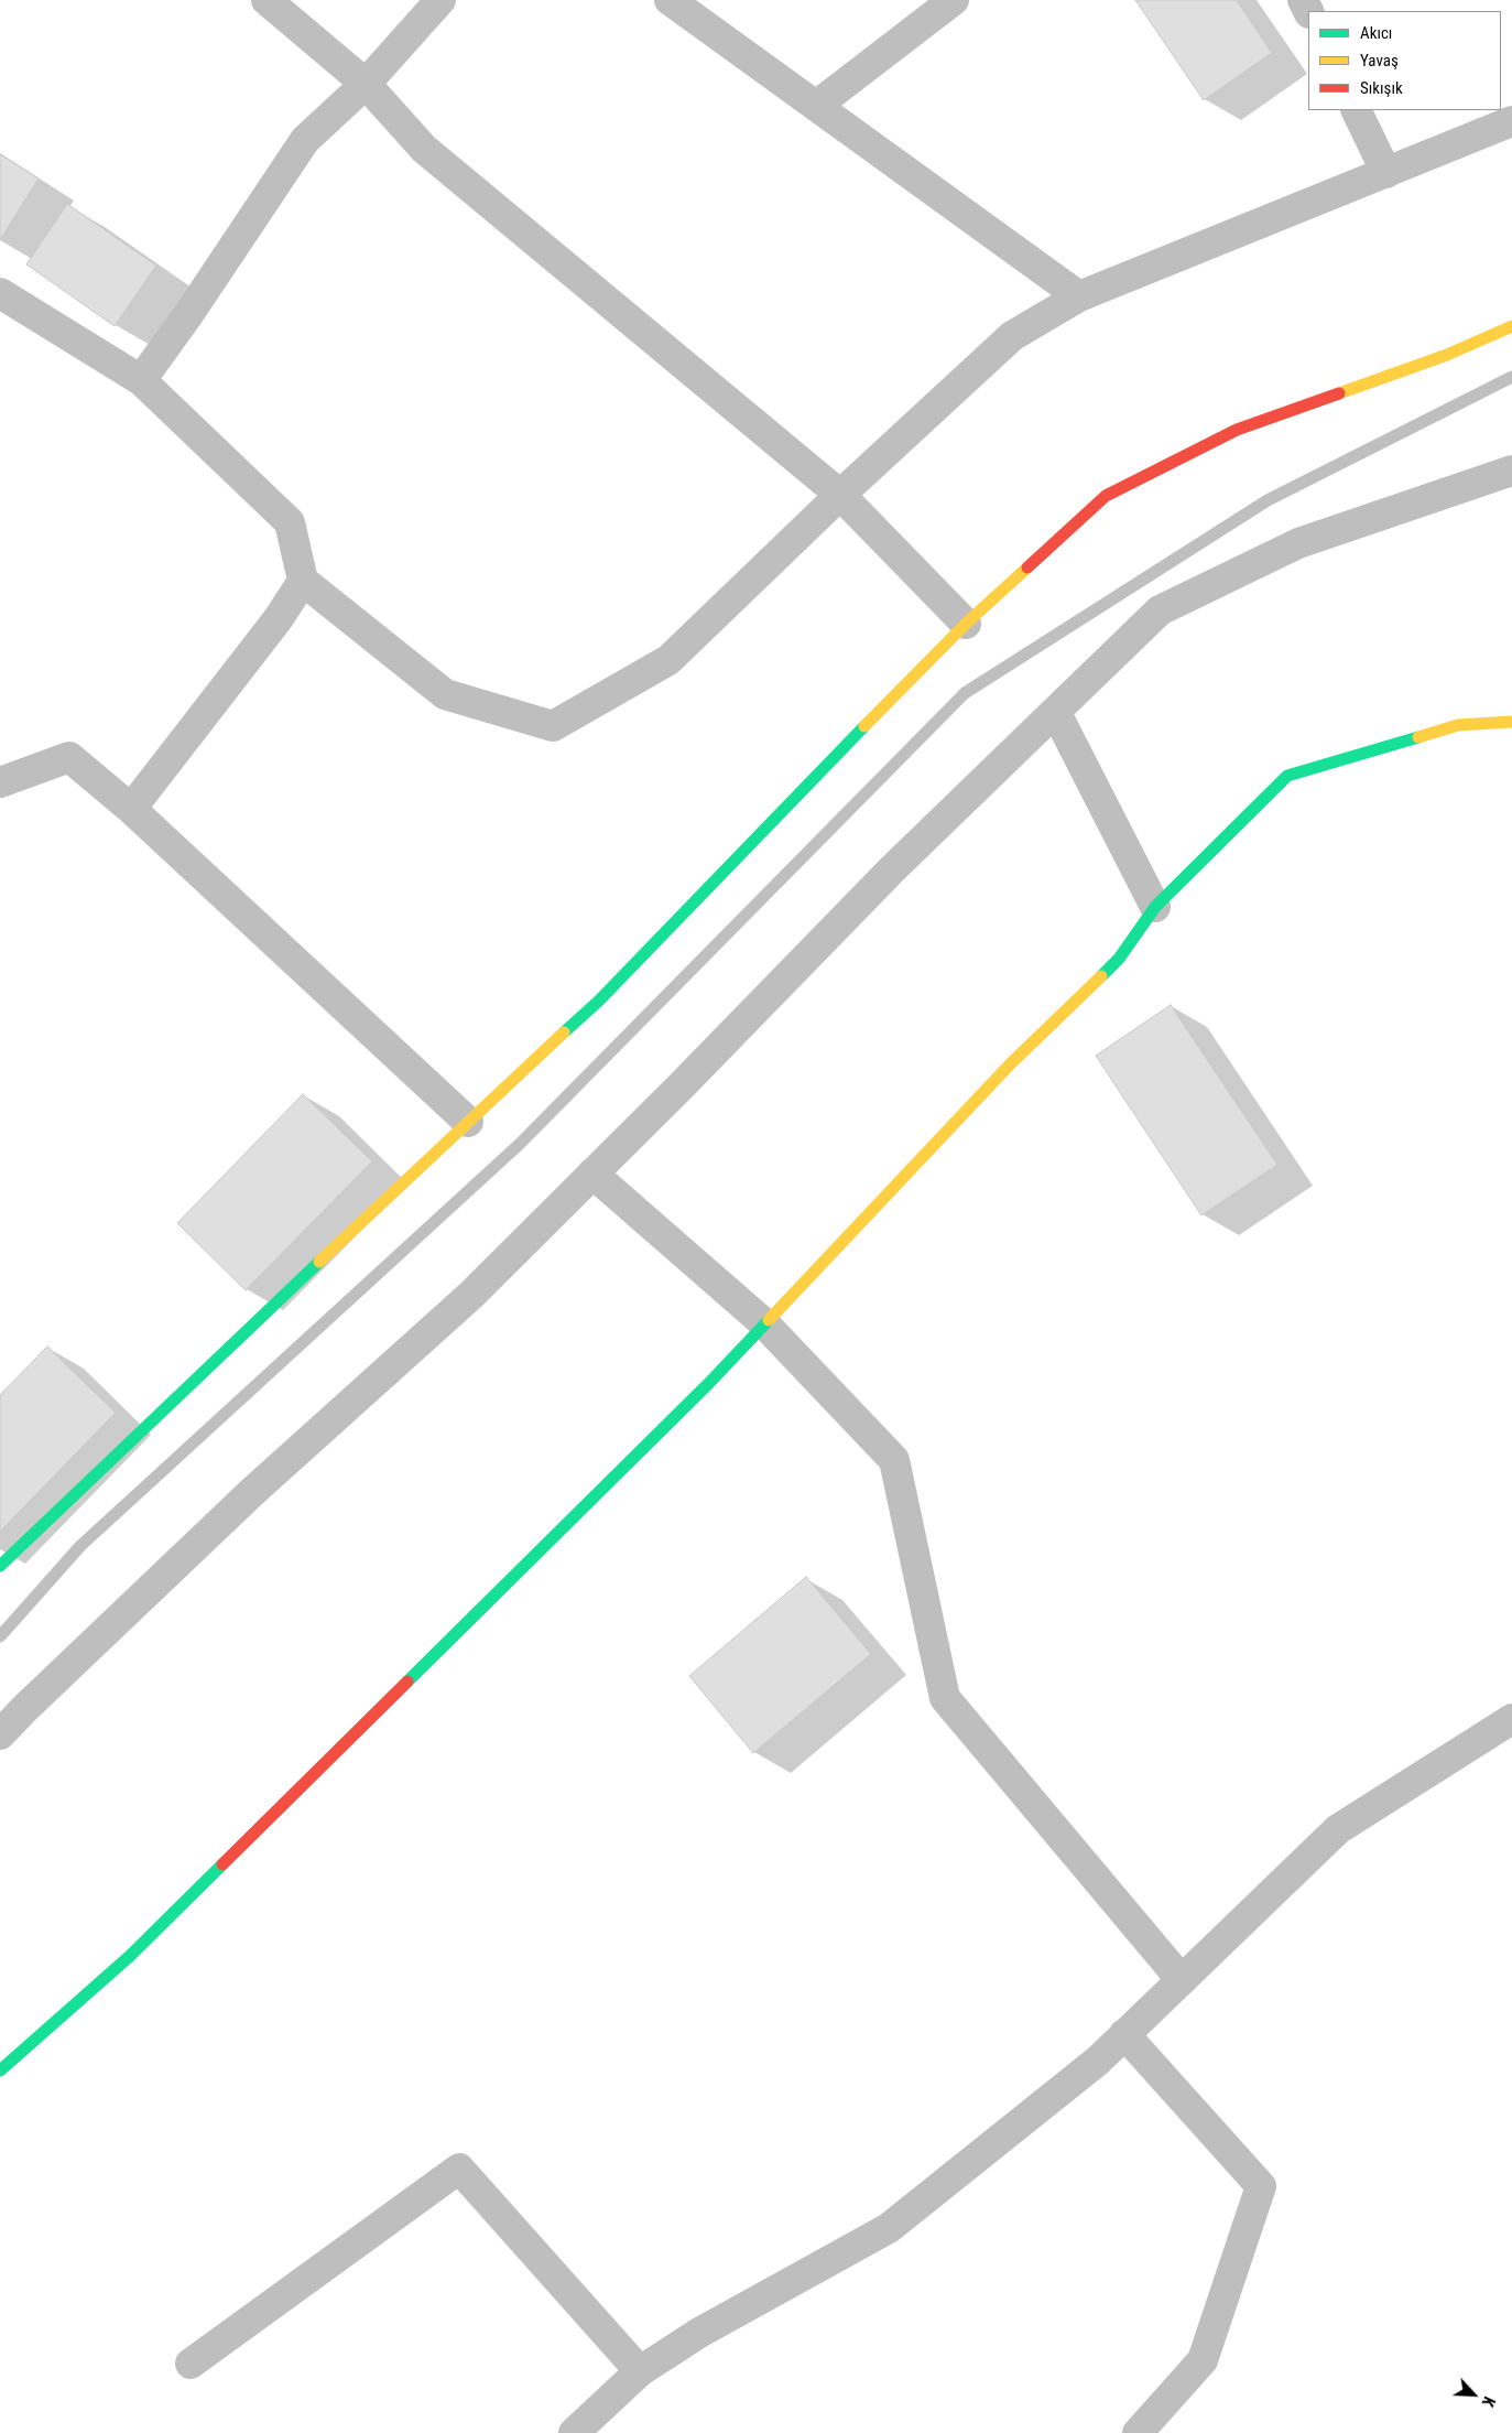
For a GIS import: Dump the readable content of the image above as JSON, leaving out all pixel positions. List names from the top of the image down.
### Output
{
  "legend": ["Akıcı", "Yavaş", "Sıkışık"],
  "north": "bottom right"
}
